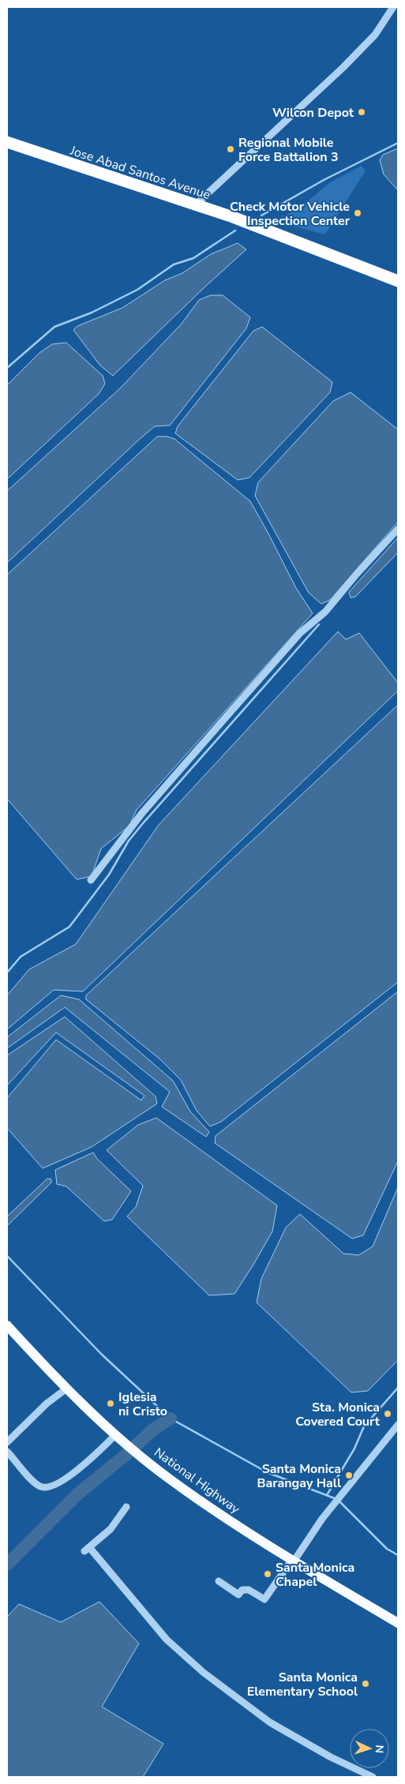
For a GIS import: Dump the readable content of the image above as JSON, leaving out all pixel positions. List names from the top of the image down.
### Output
{
  "streets": {
    "highway": ["Jose Abad Santos Avenue"],
    "main road": ["National Highway"]
  },
  "places": [
    "Wilcon Depot",
    "Regional Mobile Force Battalion 3",
    "Check Motor Vehicle Inspection Center",
    "Iglesia ni Cristo",
    "Sta. Monica Covered Court",
    "Santa Monica Barangay Hall",
    "Santa Monica Chapel",
    "Santa Monica Elementary School"
  ],
  "north": "right"
}
